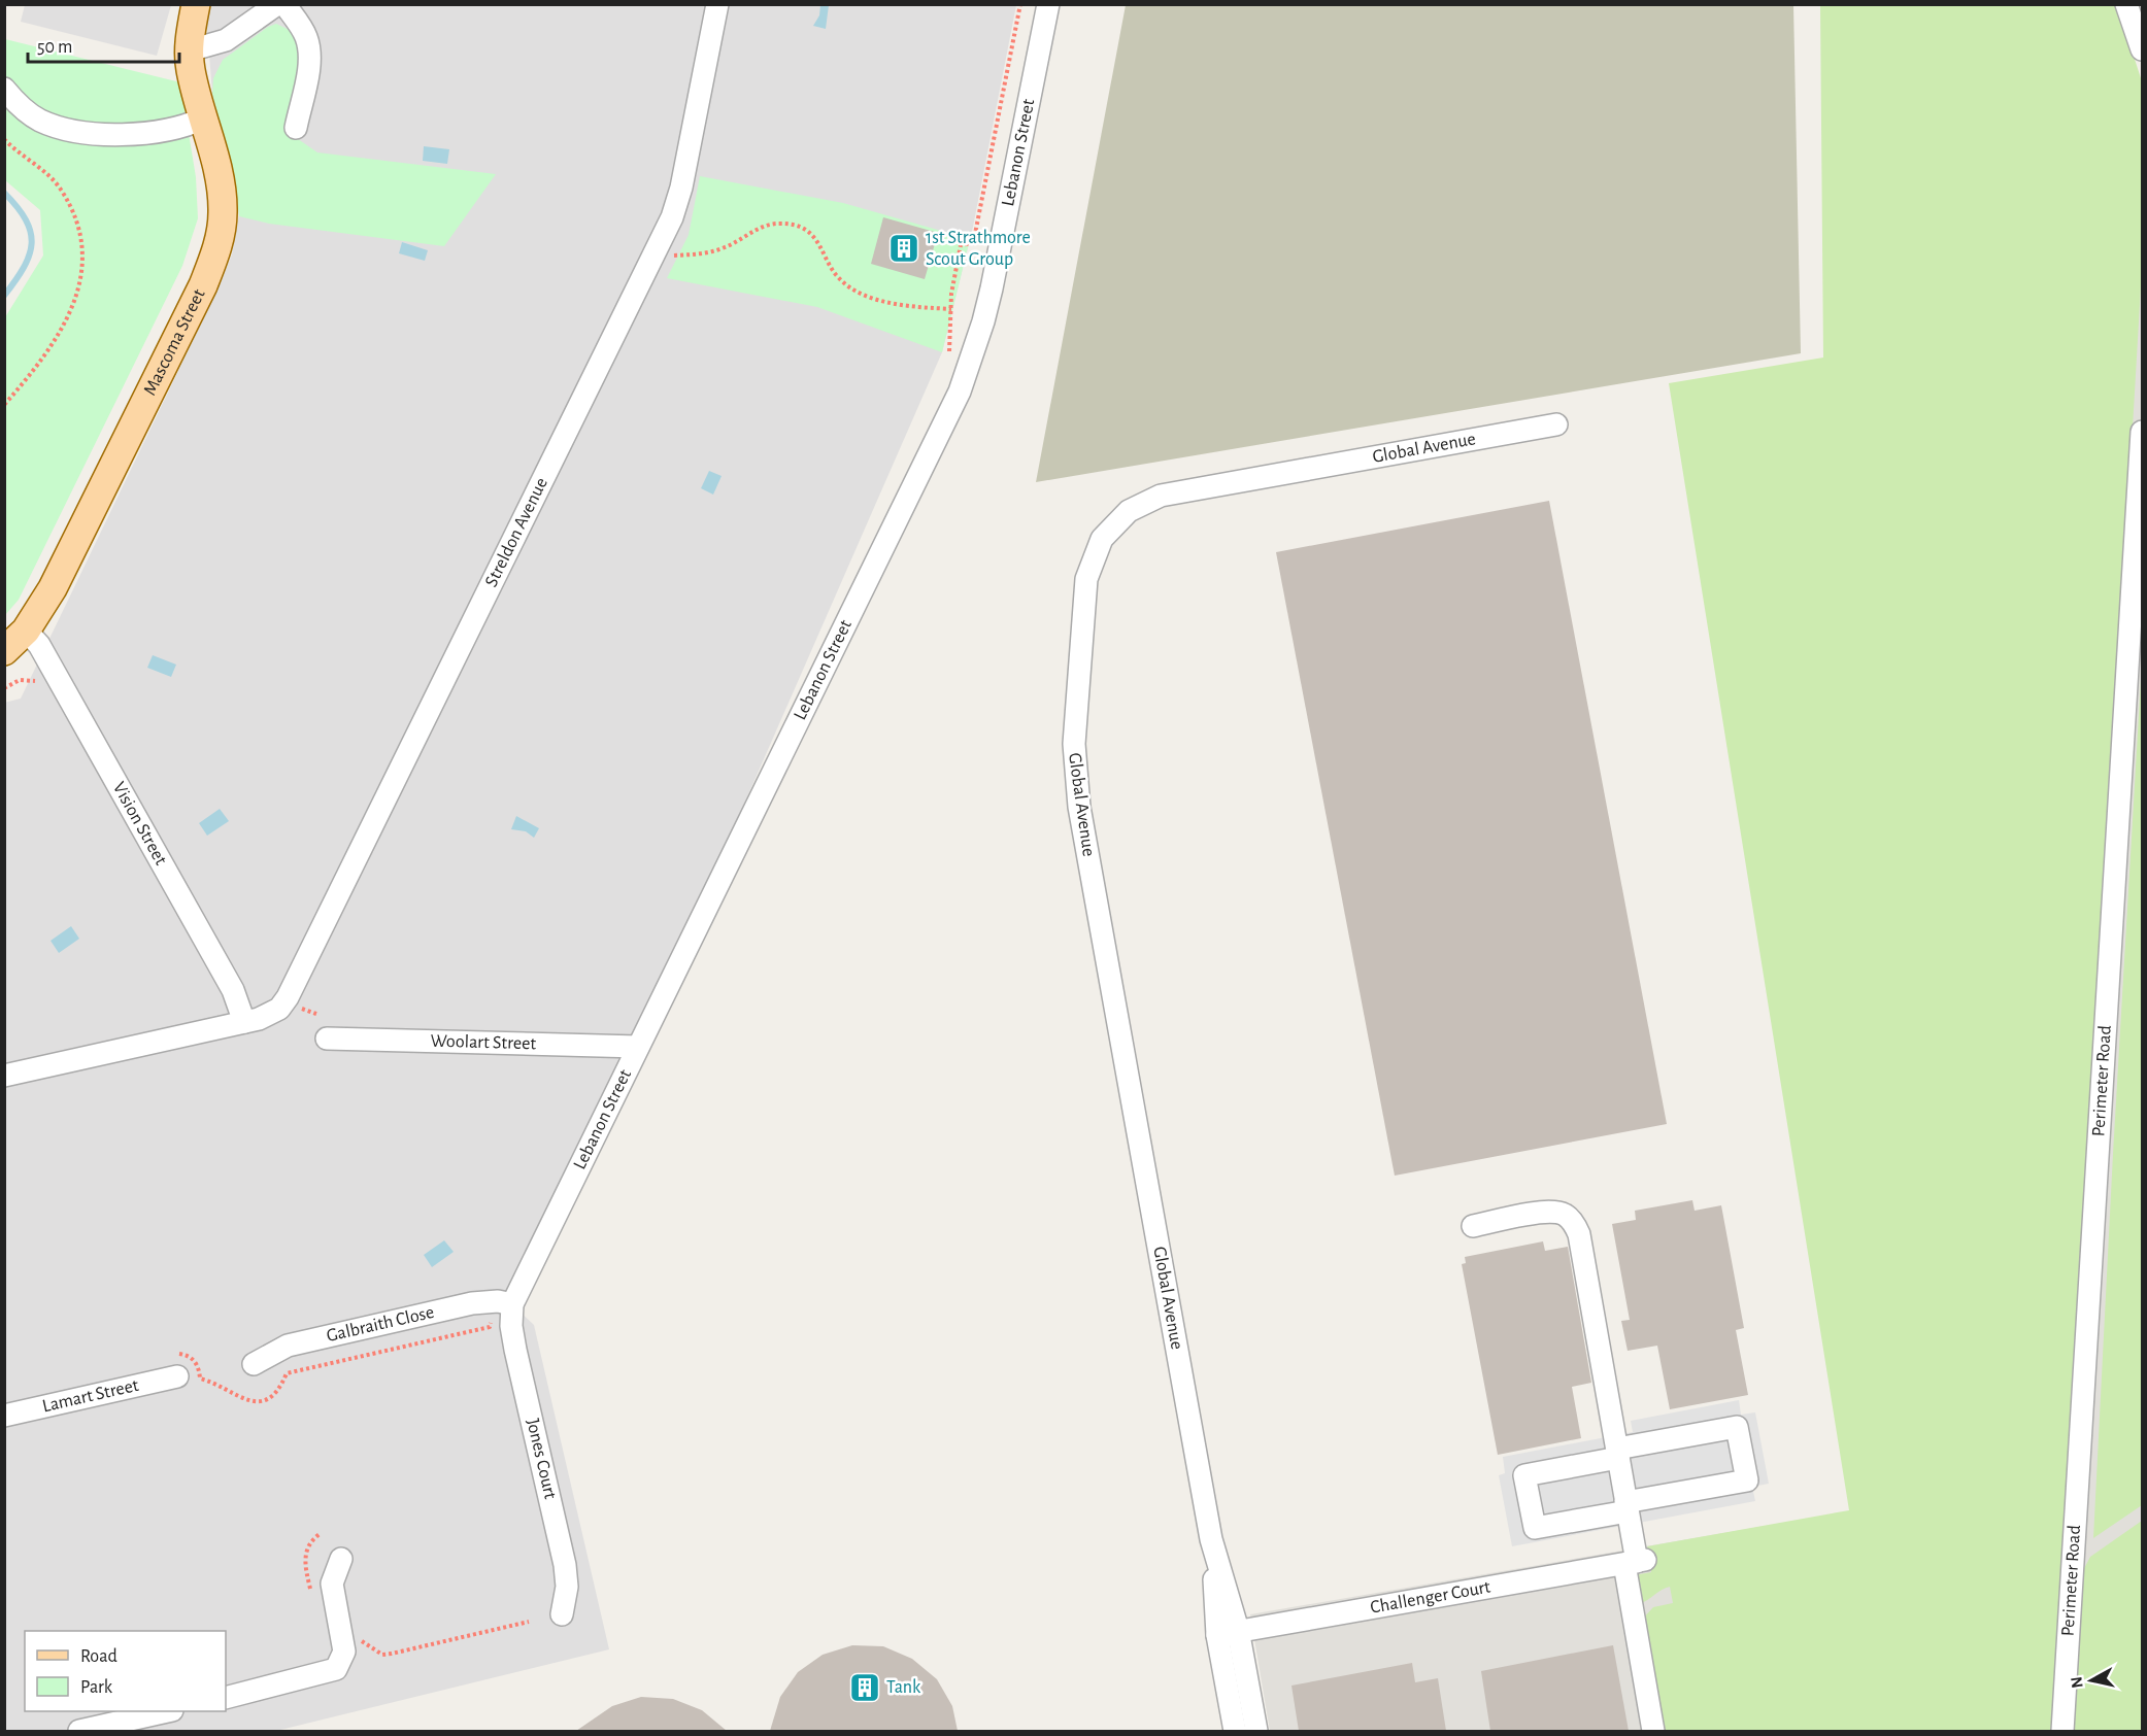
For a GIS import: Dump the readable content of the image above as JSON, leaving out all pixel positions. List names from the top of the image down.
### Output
{
  "streets": {
    "main road": ["Mascoma Street"],
    "street": [
      "Lebanon Street",
      "Global Avenue",
      "Streldon Avenue",
      "Vision Street",
      "Woolart Street",
      "Perimeter Road",
      "Galbraith Close",
      "Lamart Street",
      "Jones Court",
      "Challenger Court"
    ]
  },
  "crossings": [
    ["Lebanon Street", "Woolart Street"],
    ["Lebanon Street", "Galbraith Close"],
    ["Lebanon Street", "Jones Court"],
    ["Mascoma Street", "Vision Street"],
    ["Global Avenue", "Challenger Court"],
    ["Streldon Avenue", "Vision Street"],
    ["Galbraith Close", "Jones Court"]
  ],
  "places": {
    "building": ["1st Strathmore Scout Group", "Tank"]
  },
  "legend": ["Road", "Park"],
  "scale_bar": "50 m",
  "north": "left"
}
